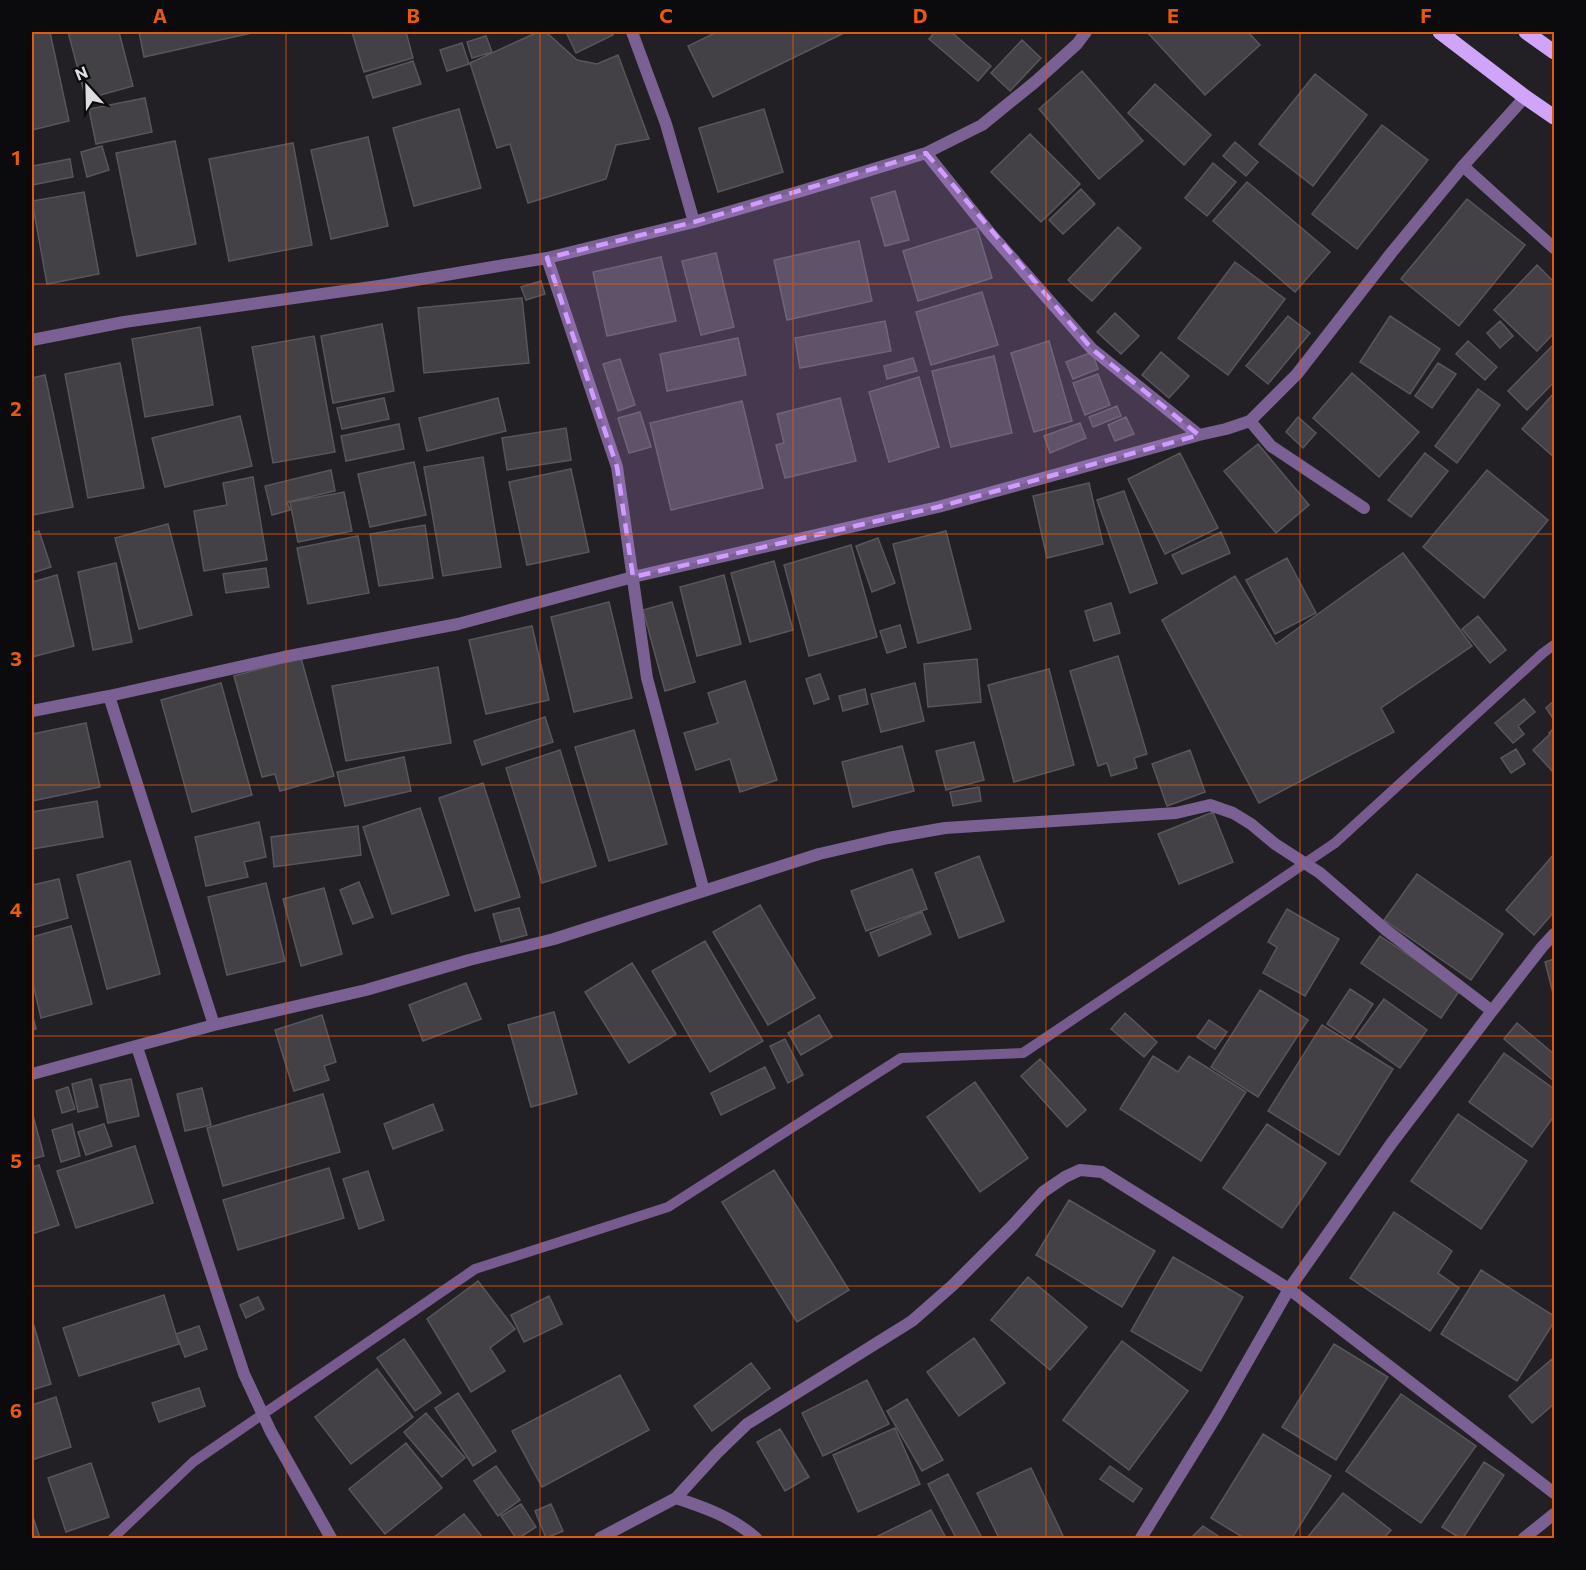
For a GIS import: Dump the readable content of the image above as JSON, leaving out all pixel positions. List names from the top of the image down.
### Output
{
  "north": "top",
  "grid": {
    "columns": [
      "A",
      "B",
      "C",
      "D",
      "E",
      "F"
    ],
    "rows": [
      "1",
      "2",
      "3",
      "4",
      "5",
      "6"
    ]
  }
}
